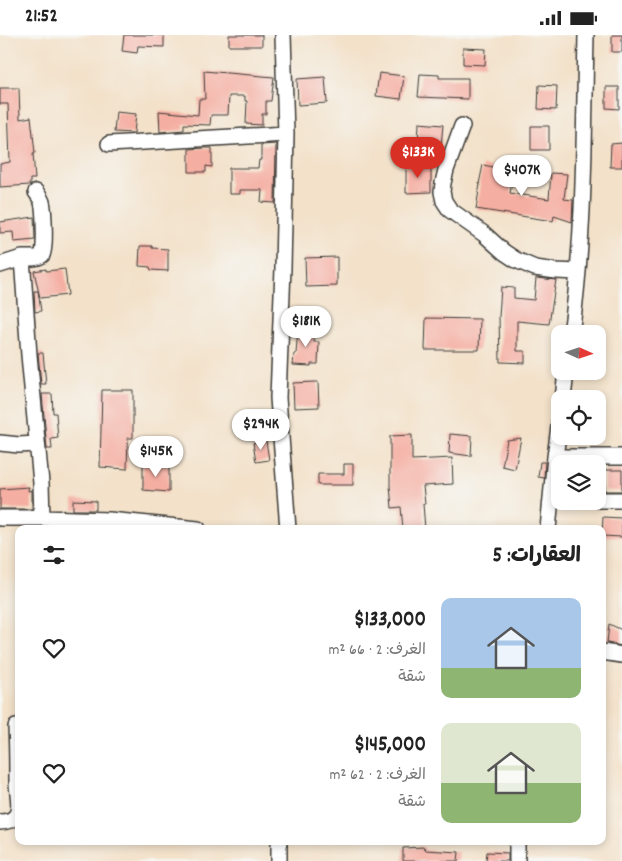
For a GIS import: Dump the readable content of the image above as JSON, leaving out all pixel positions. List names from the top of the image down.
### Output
{
  "north": "right",
  "page": {
    "status": "21:52",
    "price": [
      "$133K",
      "$407K",
      "$181K",
      "$294K",
      "$145K"
    ],
    "heading": "العقارات: 5",
    "list": [
      {
        "name": "$133,000",
        "note": "الغرف: 2 · 66 m² · شقة"
      },
      {
        "name": "$145,000",
        "note": "الغرف: 2 · 62 m² · شقة"
      }
    ]
  }
}
